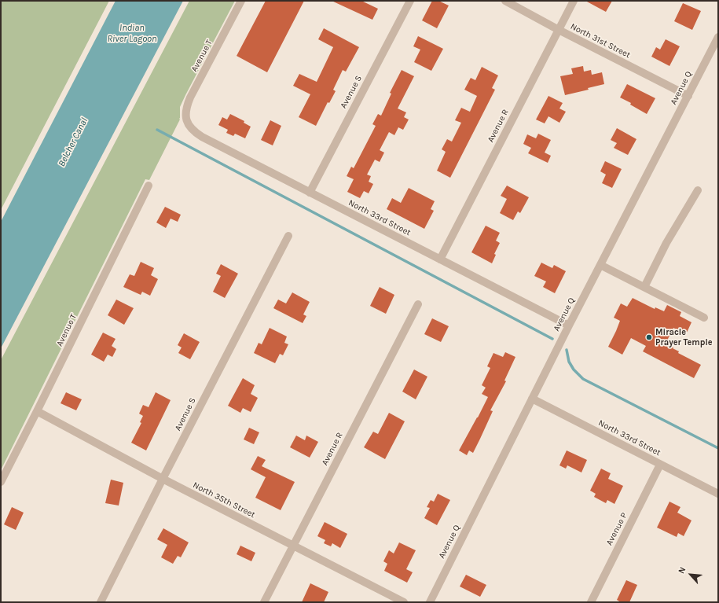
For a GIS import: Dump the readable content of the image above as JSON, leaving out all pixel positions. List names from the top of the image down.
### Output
{
  "streets": {
    "street": [
      "North 31st Street",
      "Avenue T",
      "Avenue Q",
      "Avenue S",
      "Avenue R",
      "North 33rd Street",
      "North 35th Street",
      "Avenue P"
    ]
  },
  "crossings": [
    ["North 31st Street", "Avenue Q"],
    ["North 31st Street", "Avenue R"],
    ["Avenue T", "North 33rd Street"],
    ["Avenue T", "North 35th Street"],
    ["Avenue Q", "North 33rd Street"],
    ["Avenue S", "North 33rd Street"],
    ["Avenue S", "North 35th Street"],
    ["Avenue R", "North 33rd Street"],
    ["Avenue R", "North 35th Street"],
    ["North 33rd Street", "Avenue P"]
  ],
  "water": ["Indian River Lagoon", "Belcher Canal"],
  "places": ["Miracle Prayer Temple"],
  "north": "top left"
}
